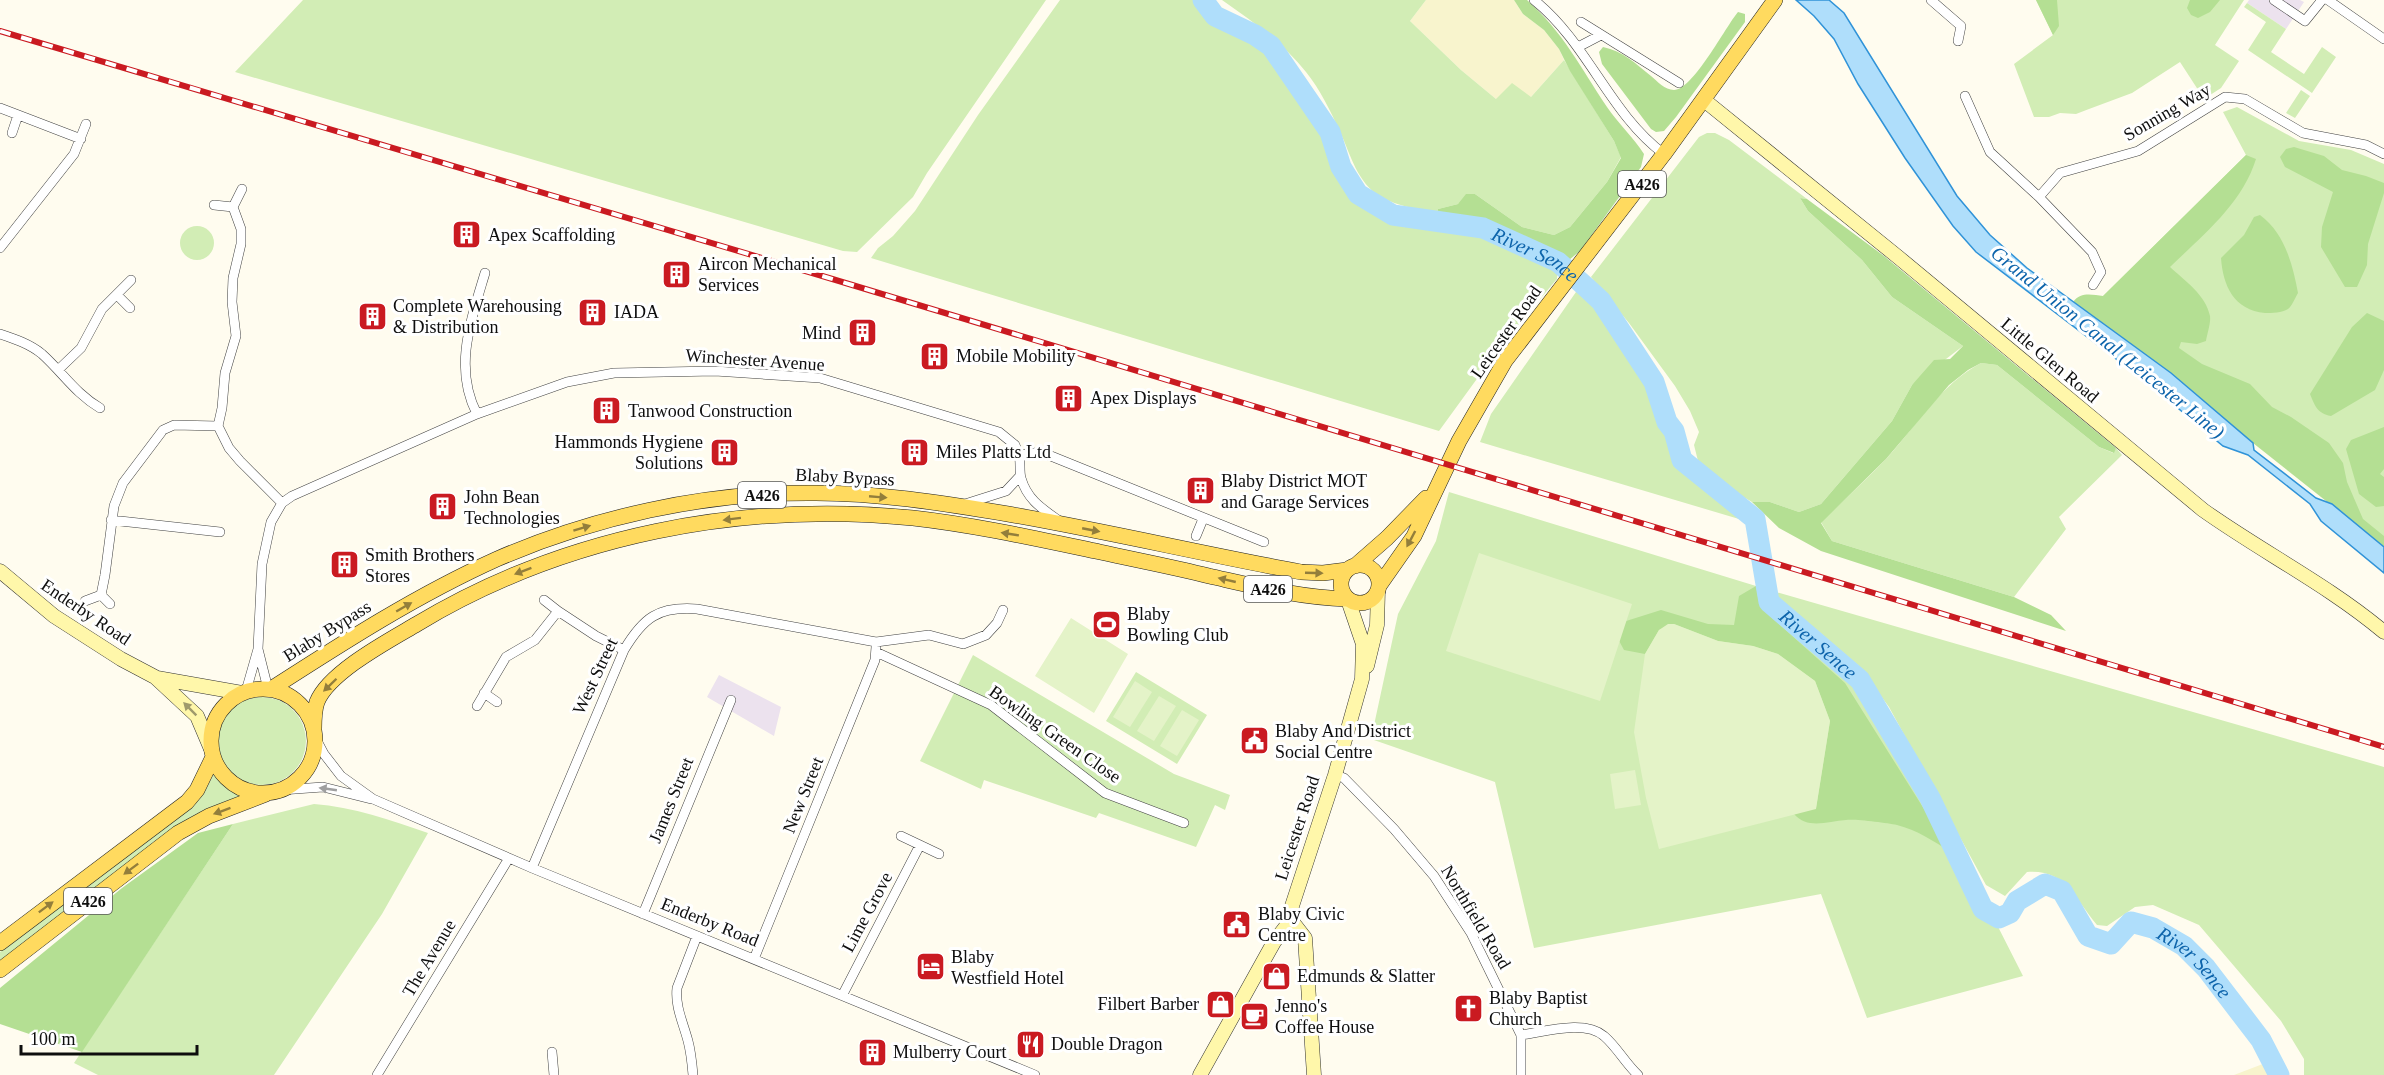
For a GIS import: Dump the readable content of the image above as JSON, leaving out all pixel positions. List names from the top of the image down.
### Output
{
  "streets": {
    "main road": [
      "A426",
      "Leicester Road",
      "Little Glen Road",
      "Blaby Bypass",
      "Enderby Road"
    ],
    "street": [
      "Sonning Way",
      "Winchester Avenue",
      "West Street",
      "Bowling Green Close",
      "New Street",
      "James Street",
      "Lime Grove",
      "Northfield Road",
      "The Avenue"
    ]
  },
  "crossings": [
    ["A426", "Blaby Bypass"],
    ["A426", "Enderby Road"],
    ["Leicester Road", "Little Glen Road"],
    ["Leicester Road", "Blaby Bypass"],
    ["Leicester Road", "Northfield Road"],
    ["Blaby Bypass", "Enderby Road"],
    ["Enderby Road", "West Street"],
    ["Enderby Road", "New Street"],
    ["Enderby Road", "James Street"],
    ["Enderby Road", "Lime Grove"],
    ["Enderby Road", "The Avenue"],
    ["West Street", "Bowling Green Close"],
    ["West Street", "New Street"],
    ["Bowling Green Close", "New Street"]
  ],
  "water": ["River Sence", "Grand Union Canal (Leicester Line)"],
  "places": {
    "building": [
      "Apex Scaffolding",
      "Aircon Mechanical Services",
      "IADA",
      "Complete Warehousing & Distribution",
      "Mind",
      "Mobile Mobility",
      "Apex Displays",
      "Tanwood Construction",
      "Hammonds Hygiene Solutions",
      "Miles Platts Ltd",
      "Blaby District MOT and Garage Services",
      "John Bean Technologies",
      "Smith Brothers Stores",
      "Mulberry Court"
    ],
    "sports": ["Blaby Bowling Club"],
    "public building": ["Blaby And District Social Centre", "Blaby Civic Centre"],
    "hotel": ["Blaby Westfield Hotel"],
    "shop": ["Edmunds & Slatter", "Filbert Barber"],
    "church": ["Blaby Baptist Church"],
    "cafe": ["Jenno's Coffee House"],
    "restaurant": ["Double Dragon"]
  },
  "scale_bar": "100 m"
}
